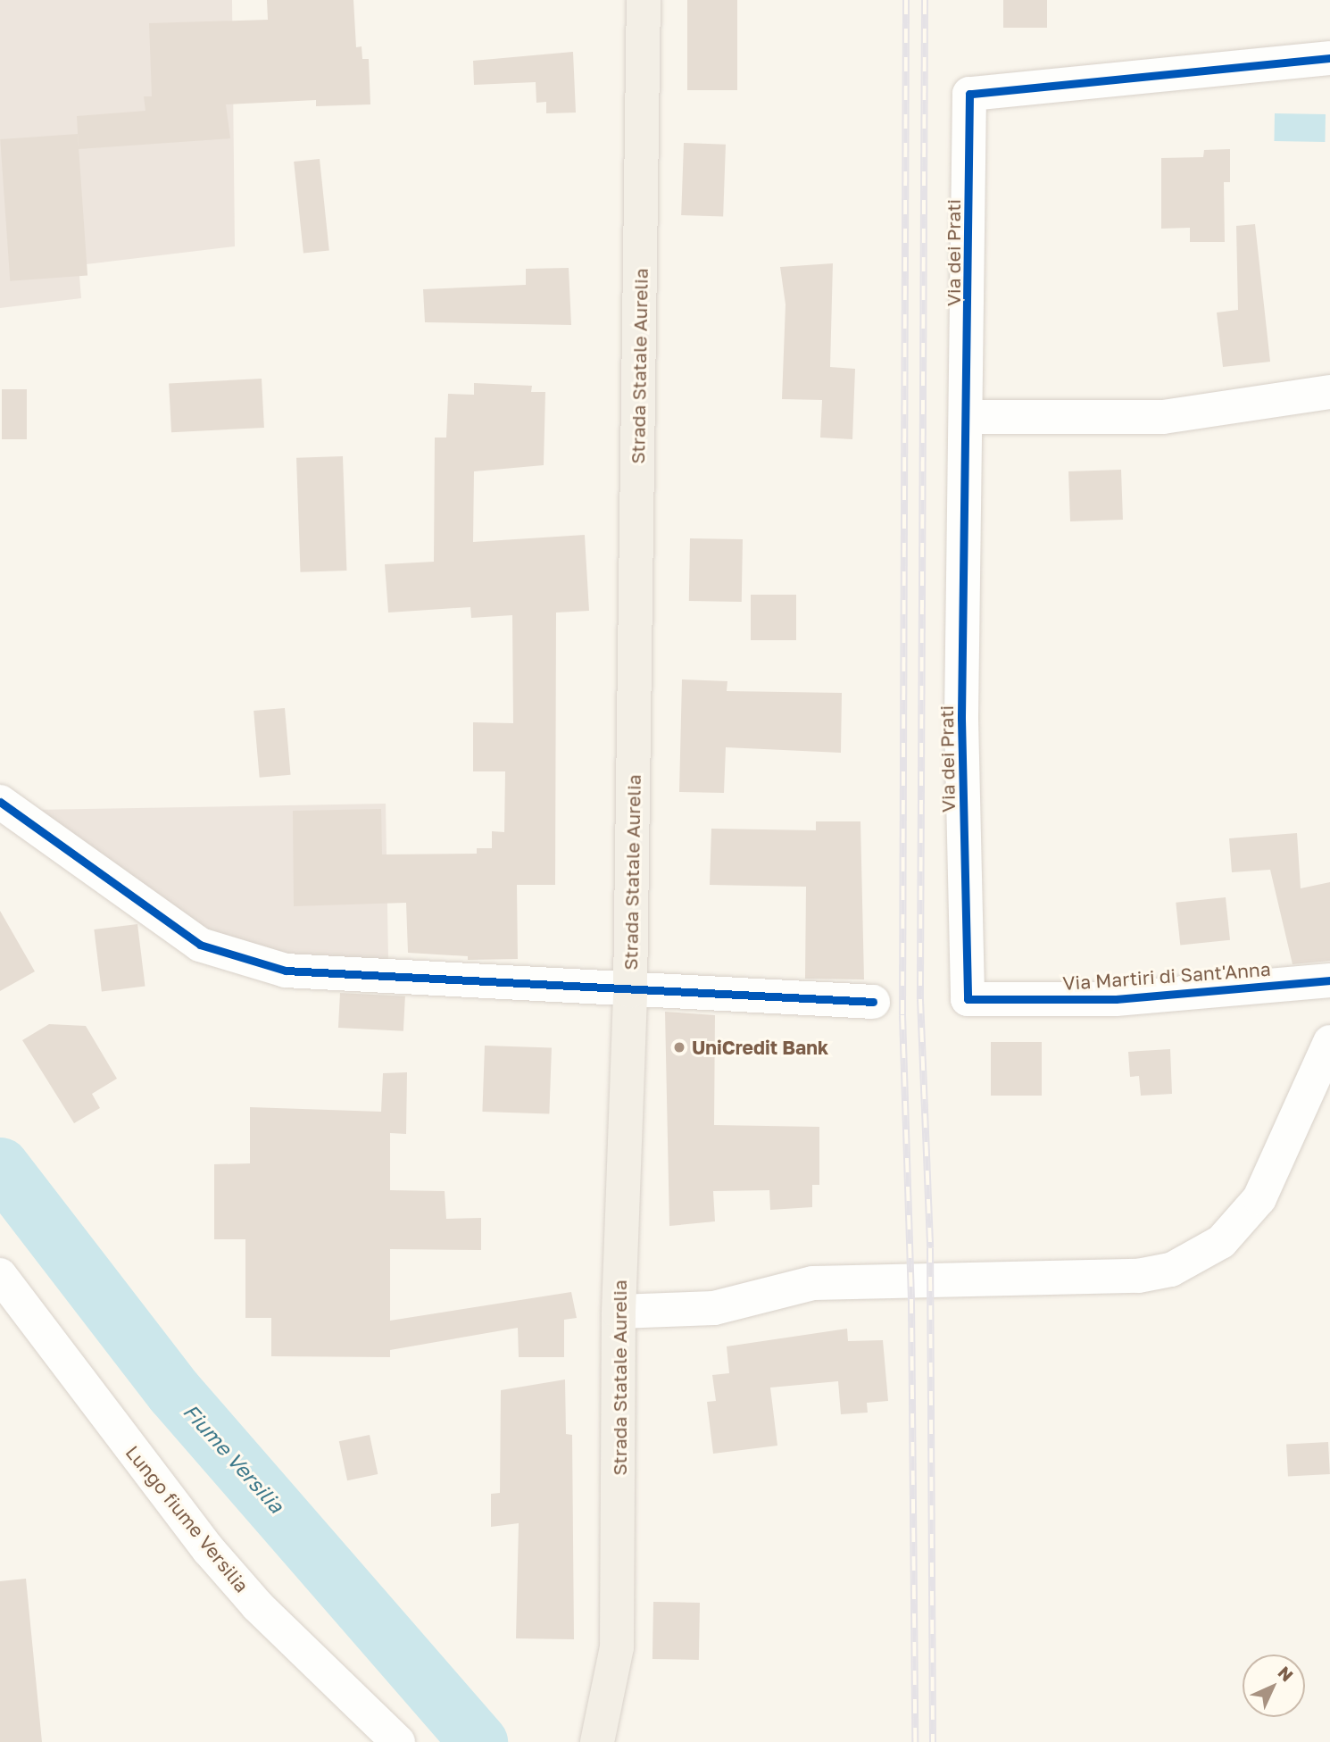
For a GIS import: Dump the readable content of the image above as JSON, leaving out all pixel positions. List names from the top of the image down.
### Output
{
  "streets": {
    "main road": ["Strada Statale Aurelia"],
    "street": ["Via dei Prati", "Via Martiri di Sant'Anna", "Lungo fiume Versilia"]
  },
  "crossings": [
    ["Via dei Prati", "Via Martiri di Sant'Anna"]
  ],
  "water": ["Fiume Versilia"],
  "places": ["UniCredit Bank"],
  "north": "top right"
}
